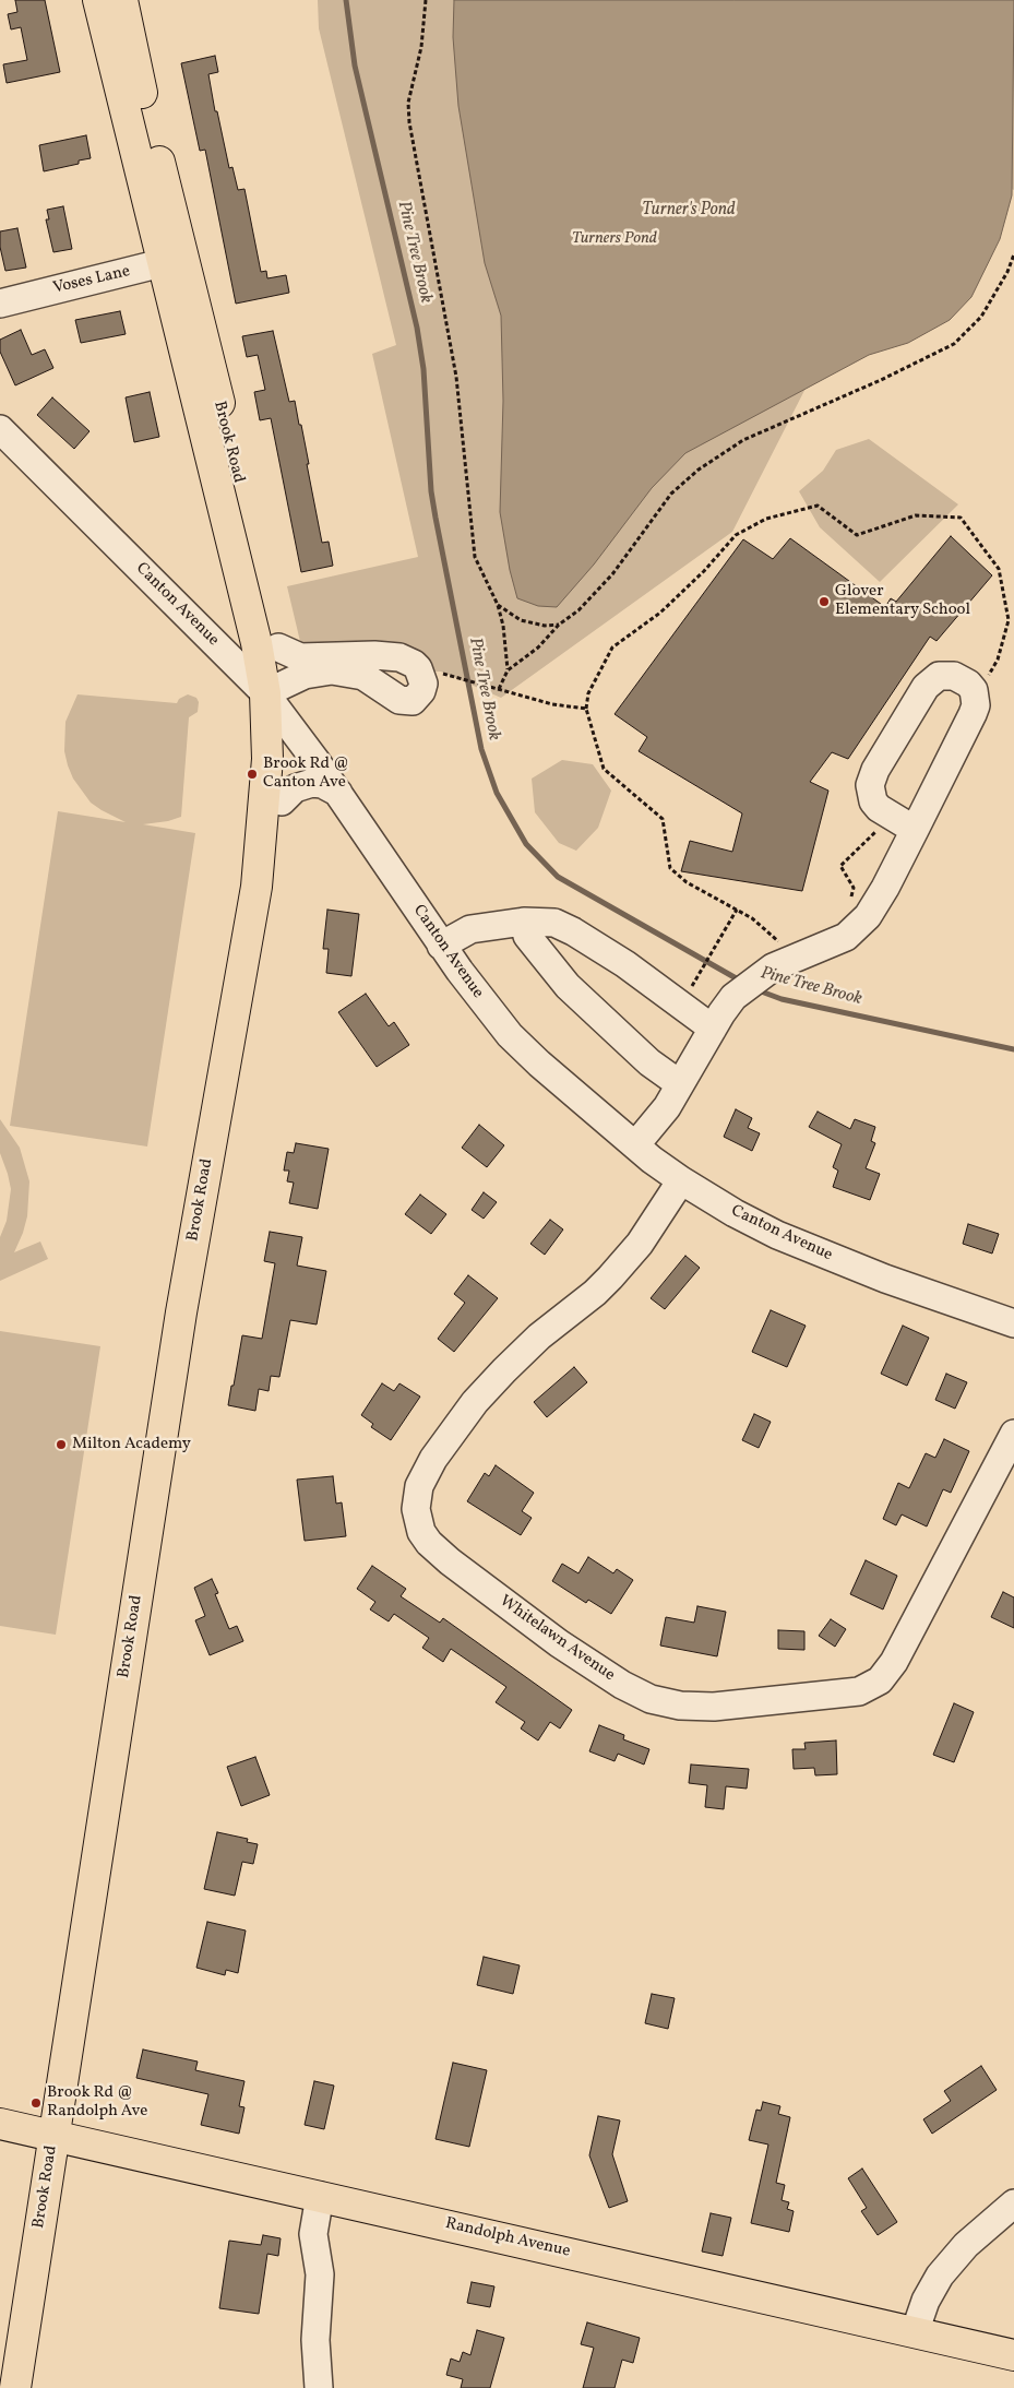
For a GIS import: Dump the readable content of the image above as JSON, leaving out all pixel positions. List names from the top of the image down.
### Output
{
  "streets": {
    "main road": ["Brook Road", "Randolph Avenue"],
    "street": ["Voses Lane", "Canton Avenue", "Whitelawn Avenue"]
  },
  "crossings": [
    ["Voses Lane", "Brook Road"],
    ["Brook Road", "Canton Avenue"],
    ["Brook Road", "Randolph Avenue"],
    ["Canton Avenue", "Whitelawn Avenue"]
  ],
  "water": ["Turner's Pond", "Pine Tree Brook"],
  "parks": ["Turners Pond"],
  "places": [
    "Glover Elementary School",
    "Brook Rd @ Canton Ave",
    "Milton Academy",
    "Brook Rd @ Randolph Ave"
  ]
}
